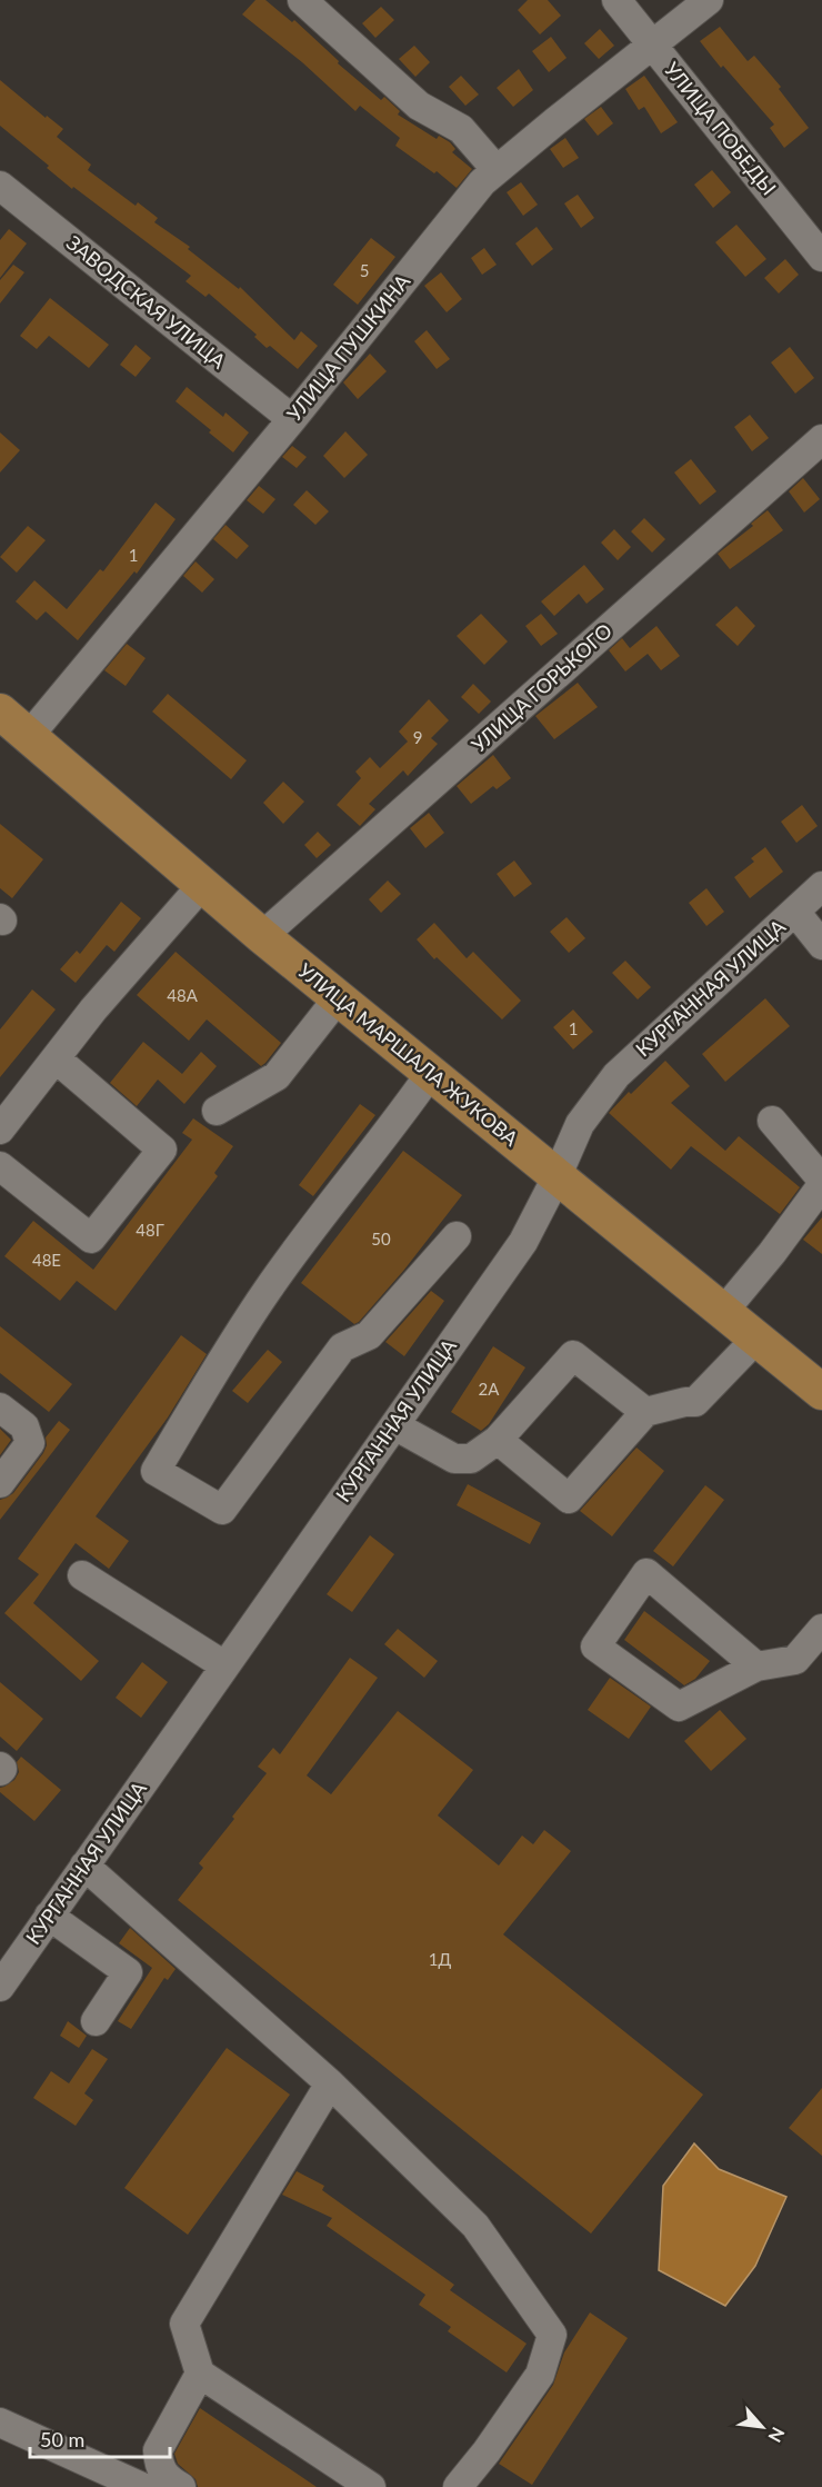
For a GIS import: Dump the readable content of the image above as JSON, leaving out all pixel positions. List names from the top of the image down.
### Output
{
  "streets": {
    "main road": ["УЛИЦА МАРШАЛА ЖУКОВА"],
    "street": [
      "УЛИЦА ПОБЕДЫ",
      "ЗАВОДСКАЯ УЛИЦА",
      "УЛИЦА ПУШКИНА",
      "УЛИЦА ГОРЬКОГО",
      "КУРГАННАЯ УЛИЦА"
    ]
  },
  "crossings": [
    ["УЛИЦА ПОБЕДЫ", "УЛИЦА ПУШКИНА"],
    ["ЗАВОДСКАЯ УЛИЦА", "УЛИЦА ПУШКИНА"],
    ["УЛИЦА ПУШКИНА", "УЛИЦА МАРШАЛА ЖУКОВА"],
    ["УЛИЦА ГОРЬКОГО", "УЛИЦА МАРШАЛА ЖУКОВА"],
    ["КУРГАННАЯ УЛИЦА", "УЛИЦА МАРШАЛА ЖУКОВА"]
  ],
  "house_numbers": [
    "5",
    "1",
    "9",
    "48А",
    "1",
    "48Г",
    "50",
    "48Е",
    "2А",
    "1Д"
  ],
  "scale_bar": "50 m",
  "north": "bottom right"
}
